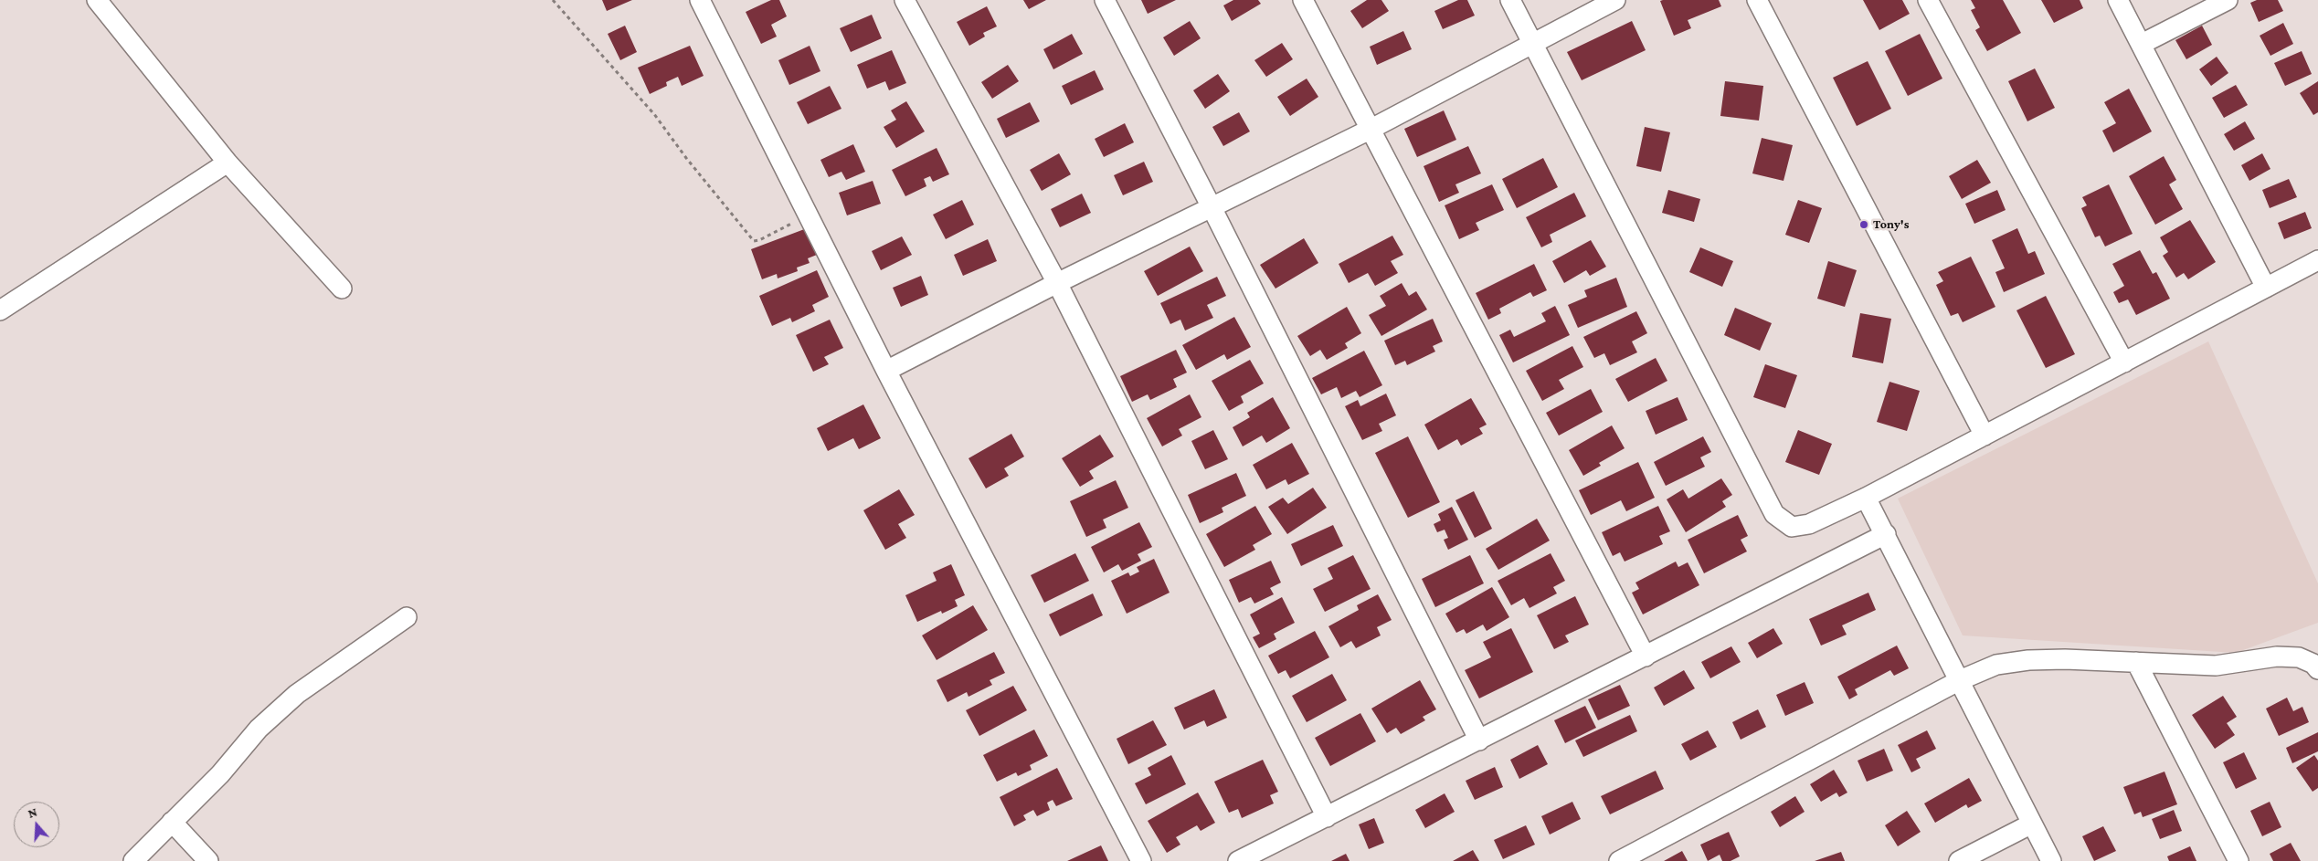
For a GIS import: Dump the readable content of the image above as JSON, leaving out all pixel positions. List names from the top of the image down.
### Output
{
  "places": ["Tony's"],
  "north": "top"
}
